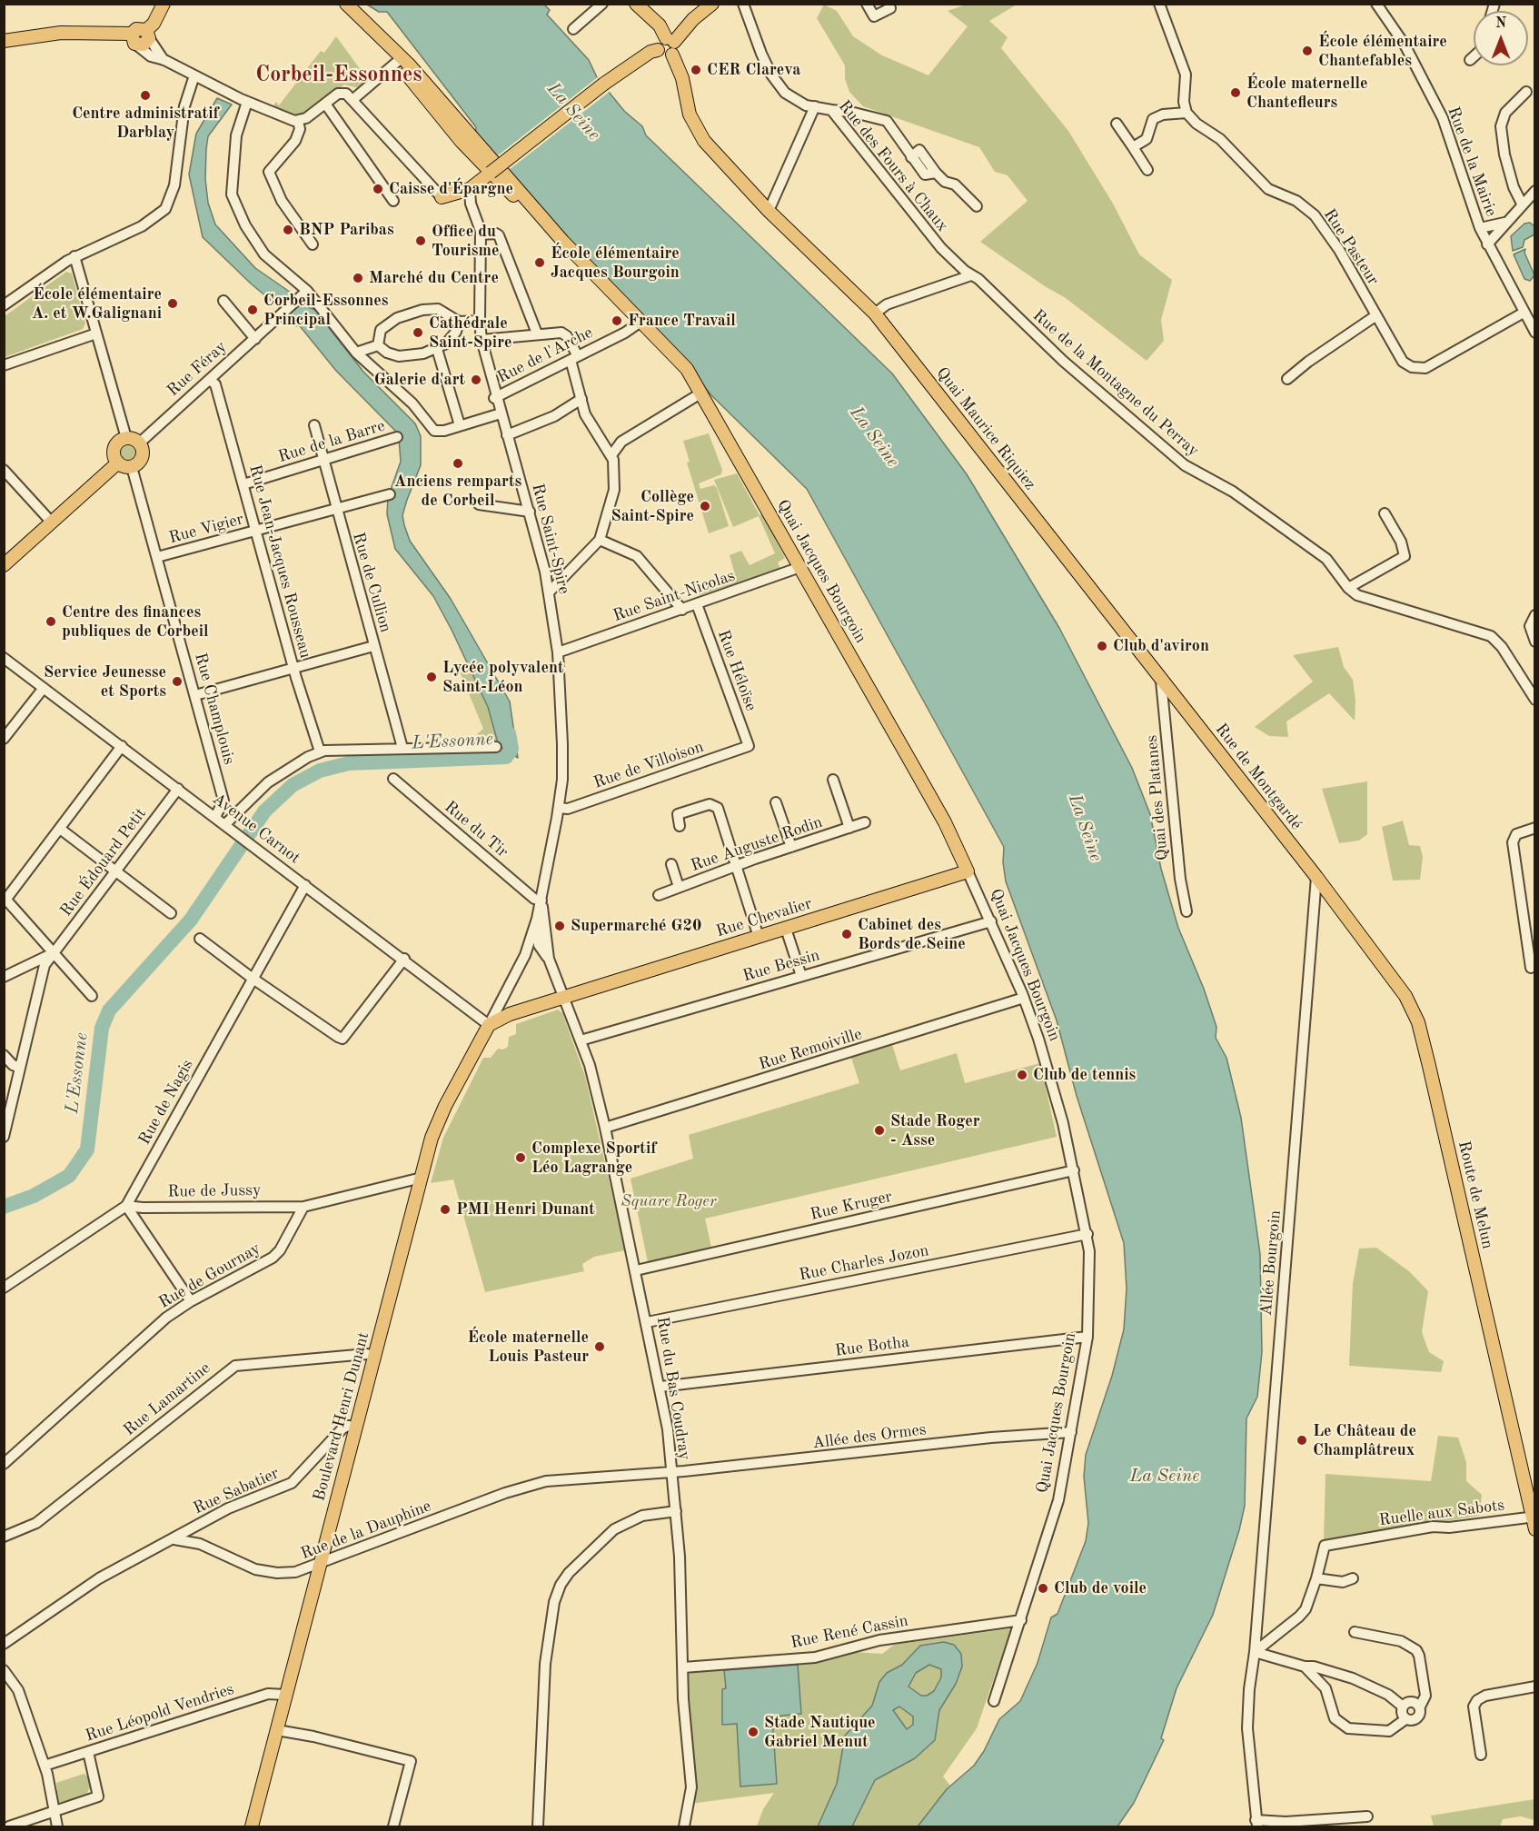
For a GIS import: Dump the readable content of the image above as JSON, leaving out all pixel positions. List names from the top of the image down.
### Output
{
  "streets": {
    "main road": [
      "Quai Maurice Riquiez",
      "Quai Jacques Bourgoin",
      "Rue de Montgardé",
      "Rue Chevalier",
      "Route de Melun",
      "Boulevard Henri Dunant"
    ],
    "street": [
      "Rue de la Mairie",
      "Rue des Fours à Chaux",
      "Rue Pasteur",
      "Rue de l'Arche",
      "Rue Féray",
      "Rue de la Montagne du Perray",
      "Rue de la Barre",
      "Rue Vigier",
      "Rue Saint-Spire",
      "Rue Jean-Jacques Rousseau",
      "Rue de Cullion",
      "Rue Saint-Nicolas",
      "Rue Héloïse",
      "Rue Champlouis",
      "Rue de Villoison",
      "Quai des Platanes",
      "Avenue Carnot",
      "Rue du Tir",
      "Rue Auguste Rodin",
      "Rue Édouard Petit",
      "Rue Bessin",
      "Rue Remoiville",
      "Rue de Nagis",
      "Rue de Jussy",
      "Rue Kruger",
      "Rue Charles Jozon",
      "Allée Bourgoin",
      "Rue de Gournay",
      "Rue Botha",
      "Rue du Bas Coudray",
      "Rue Lamartine",
      "Allée des Ormes",
      "Rue Sabatier",
      "Ruelle aux Sabots",
      "Rue de la Dauphine",
      "Rue René Cassin",
      "Rue Léopold Vendries"
    ]
  },
  "crossings": [
    ["Rue de la Mairie", "Rue Pasteur"],
    ["Rue des Fours à Chaux", "Rue de la Montagne du Perray"],
    ["Rue de l'Arche", "Rue Saint-Spire"],
    ["Rue de l'Arche", "Quai Jacques Bourgoin"],
    ["Rue Féray", "Rue Jean-Jacques Rousseau"],
    ["Rue Féray", "Rue Champlouis"],
    ["Quai Maurice Riquiez", "Rue de Montgardé"],
    ["Quai Maurice Riquiez", "Quai des Platanes"],
    ["Rue de la Barre", "Rue Jean-Jacques Rousseau"],
    ["Rue de la Barre", "Rue de Cullion"],
    ["Rue Vigier", "Rue Jean-Jacques Rousseau"],
    ["Rue Vigier", "Rue de Cullion"],
    ["Rue Vigier", "Rue Champlouis"],
    ["Rue Saint-Spire", "Rue Saint-Nicolas"],
    ["Rue Saint-Spire", "Rue de Villoison"],
    ["Rue Saint-Spire", "Avenue Carnot"],
    ["Rue Saint-Spire", "Rue du Tir"],
    ["Rue Saint-Spire", "Rue Chevalier"],
    ["Rue Saint-Spire", "Rue du Bas Coudray"],
    ["Rue Saint-Spire", "Boulevard Henri Dunant"],
    ["Quai Jacques Bourgoin", "Rue Saint-Nicolas"],
    ["Quai Jacques Bourgoin", "Rue Chevalier"],
    ["Quai Jacques Bourgoin", "Rue Bessin"],
    ["Quai Jacques Bourgoin", "Rue Remoiville"],
    ["Quai Jacques Bourgoin", "Rue Kruger"],
    ["Quai Jacques Bourgoin", "Rue Charles Jozon"],
    ["Quai Jacques Bourgoin", "Rue Botha"],
    ["Quai Jacques Bourgoin", "Allée des Ormes"],
    ["Quai Jacques Bourgoin", "Rue René Cassin"],
    ["Rue Saint-Nicolas", "Rue Héloïse"],
    ["Rue Héloïse", "Rue de Villoison"],
    ["Rue Champlouis", "Avenue Carnot"],
    ["Rue de Montgardé", "Quai des Platanes"],
    ["Rue de Montgardé", "Route de Melun"],
    ["Rue de Montgardé", "Allée Bourgoin"],
    ["Avenue Carnot", "Rue Édouard Petit"],
    ["Avenue Carnot", "Rue Chevalier"],
    ["Avenue Carnot", "Rue de Nagis"],
    ["Avenue Carnot", "Boulevard Henri Dunant"],
    ["Rue Chevalier", "Rue du Bas Coudray"],
    ["Rue Chevalier", "Boulevard Henri Dunant"],
    ["Rue Bessin", "Rue du Bas Coudray"],
    ["Rue Remoiville", "Rue du Bas Coudray"],
    ["Rue de Nagis", "Rue de Jussy"],
    ["Rue de Jussy", "Rue de Gournay"],
    ["Route de Melun", "Ruelle aux Sabots"],
    ["Rue Kruger", "Rue du Bas Coudray"],
    ["Rue Charles Jozon", "Rue du Bas Coudray"],
    ["Allée Bourgoin", "Ruelle aux Sabots"],
    ["Rue Botha", "Rue du Bas Coudray"],
    ["Rue du Bas Coudray", "Allée des Ormes"],
    ["Rue du Bas Coudray", "Rue de la Dauphine"],
    ["Rue du Bas Coudray", "Rue René Cassin"],
    ["Rue Lamartine", "Boulevard Henri Dunant"],
    ["Boulevard Henri Dunant", "Rue Sabatier"],
    ["Boulevard Henri Dunant", "Rue de la Dauphine"],
    ["Boulevard Henri Dunant", "Rue Léopold Vendries"],
    ["Allée des Ormes", "Rue de la Dauphine"],
    ["Rue Sabatier", "Rue de la Dauphine"]
  ],
  "districts": ["Corbeil-Essonnes"],
  "water": ["La Seine", "L'Essonne"],
  "parks": ["Square Roger"],
  "places": [
    "École élémentaire Chantefables",
    "CER Clareva",
    "École maternelle Chantefleurs",
    "Centre administratif Darblay",
    "Caisse d'Épargne",
    "BNP Paribas",
    "Office du Tourisme",
    "École élémentaire Jacques Bourgoin",
    "Marché du Centre",
    "École élémentaire A. et W.Galignani",
    "Corbeil-Essonnes Principal",
    "France Travail",
    "Cathédrale Saint-Spire",
    "Galerie d'art",
    "Anciens remparts de Corbeil",
    "Collège Saint-Spire",
    "Centre des finances publiques de Corbeil",
    "Club d'aviron",
    "Lycée polyvalent Saint-Léon",
    "Service Jeunesse et Sports",
    "Supermarché G20",
    "Cabinet des Bords de Seine",
    "Club de tennis",
    "Stade Roger - Asse",
    "Complexe Sportif Léo Lagrange",
    "PMI Henri Dunant",
    "École maternelle Louis Pasteur",
    "Le Château de Champlâtreux",
    "Club de voile",
    "Stade Nautique Gabriel Menut"
  ],
  "north": "top"
}
